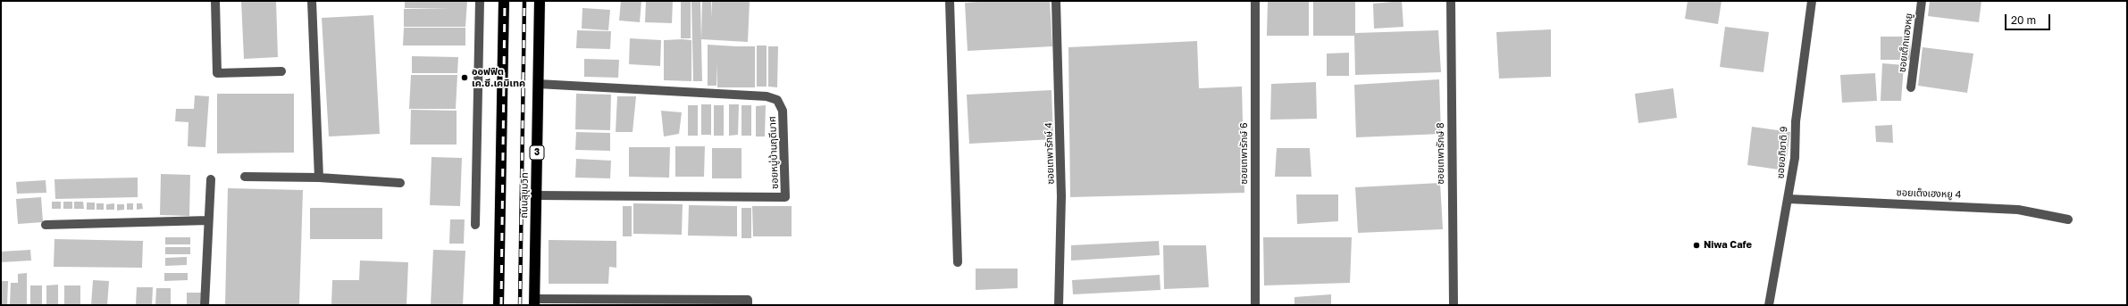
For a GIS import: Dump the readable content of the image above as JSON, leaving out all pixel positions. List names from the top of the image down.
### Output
{
  "streets": {
    "highway": ["3", "ถนนสุขุมวิท"],
    "street": [
      "ซอยเต็กแฮงหยู",
      "ซอยหมู่บ้านฤดีมาศ",
      "ซอยอภิชาติ 9",
      "ซอยเทพารักษ์ 4",
      "ซอยเทพารักษ์ 6",
      "ซอยเทพารักษ์ 8",
      "ซอยเต็งเฮงหยู 4"
    ]
  },
  "crossings": [
    ["ซอยหมู่บ้านฤดีมาศ", "ถนนสุขุมวิท"],
    ["ซอยอภิชาติ 9", "ซอยเต็งเฮงหยู 4"]
  ],
  "places": ["ออฟฟิต เค.ซี.เคมิเทค", "Niwa Cafe"],
  "scale_bar": "20 m"
}
